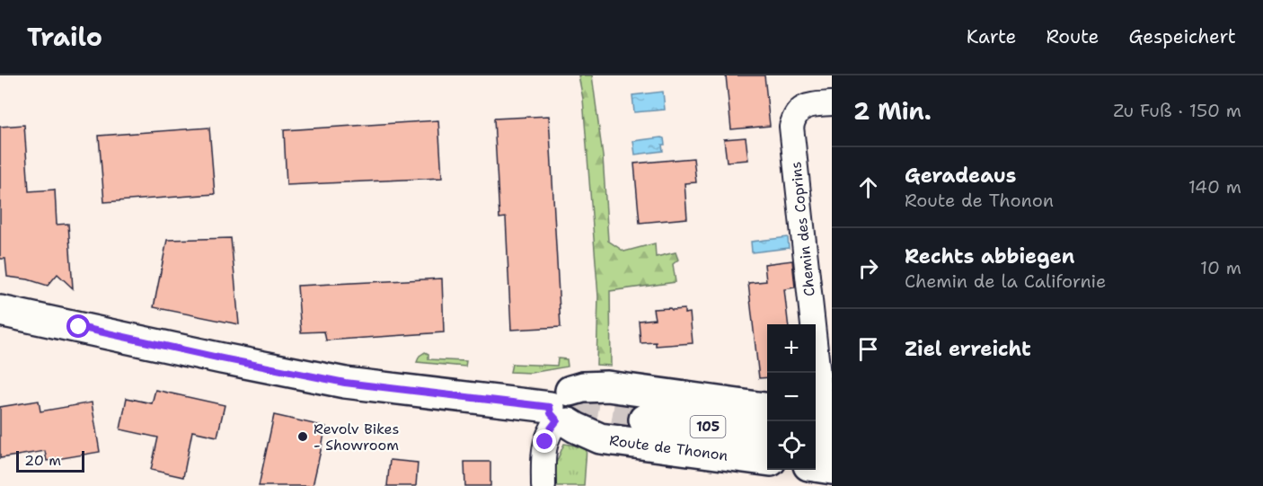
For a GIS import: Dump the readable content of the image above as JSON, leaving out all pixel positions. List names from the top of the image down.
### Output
{
  "streets": {
    "street": ["Chemin des Coprins", "105", "Route de Thonon"]
  },
  "places": ["Revolv Bikes - Showroom"],
  "scale_bar": "20 m",
  "page": {
    "header": "Trailo",
    "nav": ["Karte", "Route", "Gespeichert"],
    "heading": ["2 Min.", "Zu Fuß · 150 m"],
    "list": [
      ["Geradeaus", "Route de Thonon", "140 m"],
      ["Rechts abbiegen", "Chemin de la Californie", "10 m"],
      "Ziel erreicht"
    ],
    "map_buttons": ["+", "−"],
    "scale": "20 m"
  }
}
